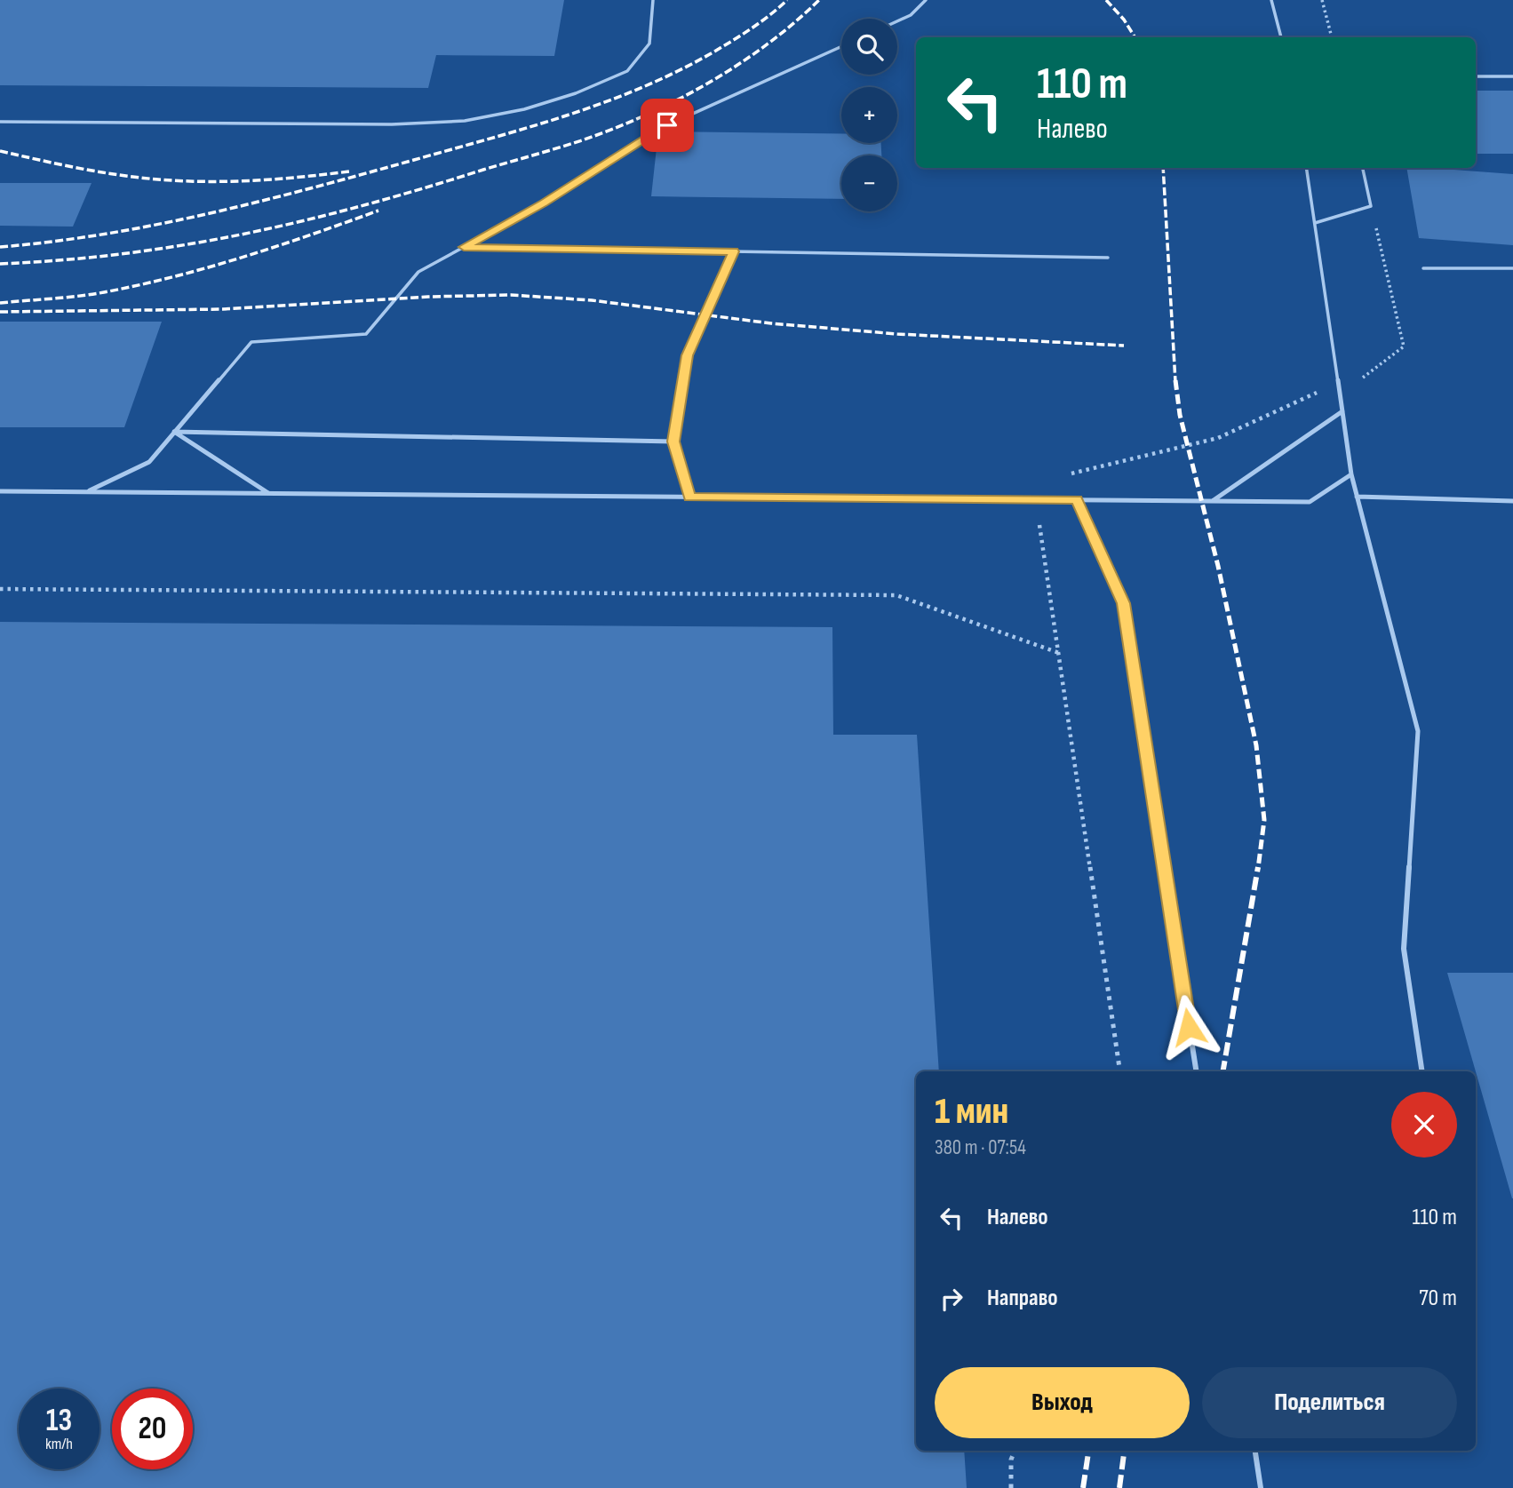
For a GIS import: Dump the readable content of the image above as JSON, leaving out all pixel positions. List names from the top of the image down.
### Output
{
  "page": {
    "map_buttons": ["+", "−"],
    "turn": ["110 m", "Налево"],
    "heading": ["1 мин", "380 m · 07:54"],
    "list": [
      {
        "name": "Налево",
        "value": "110 m"
      },
      {
        "name": "Направо",
        "value": "70 m"
      }
    ],
    "buttons": ["Выход", "Поделиться"],
    "speed": "13 km/h",
    "limit": "20"
  }
}
